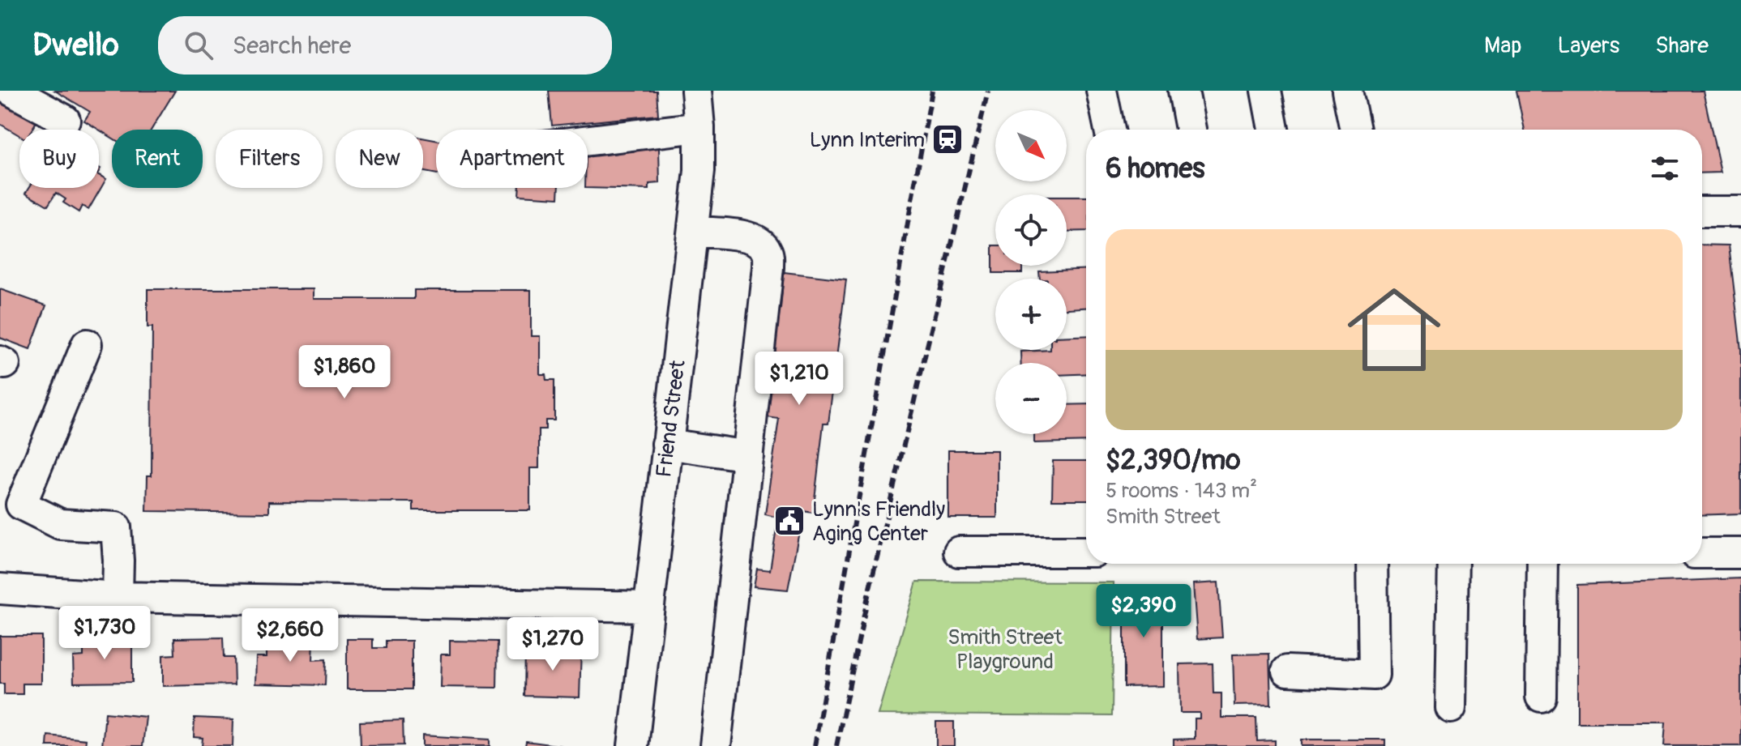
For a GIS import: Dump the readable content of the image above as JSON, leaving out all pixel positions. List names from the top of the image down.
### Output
{
  "streets": {
    "street": ["Friend Street"]
  },
  "parks": ["Smith Street Playground"],
  "places": {
    "station": ["Lynn Interim"],
    "public building": ["Lynn's Friendly Aging Center"]
  },
  "north": "bottom right",
  "page": {
    "header": "Dwello",
    "search": "Search here",
    "nav": ["Map", "Layers", "Share"],
    "map_buttons": ["+", "−"],
    "chip": [
      "Buy",
      "Rent",
      "Filters",
      "New",
      "Apartment"
    ],
    "heading": "6 homes",
    "list": [
      {
        "name": "$2,390/mo",
        "note": "5 rooms · 143 m² · Smith Street"
      }
    ],
    "price": [
      "$1,860",
      "$1,210",
      "$2,390",
      "$1,730",
      "$2,660",
      "$1,270"
    ]
  }
}
